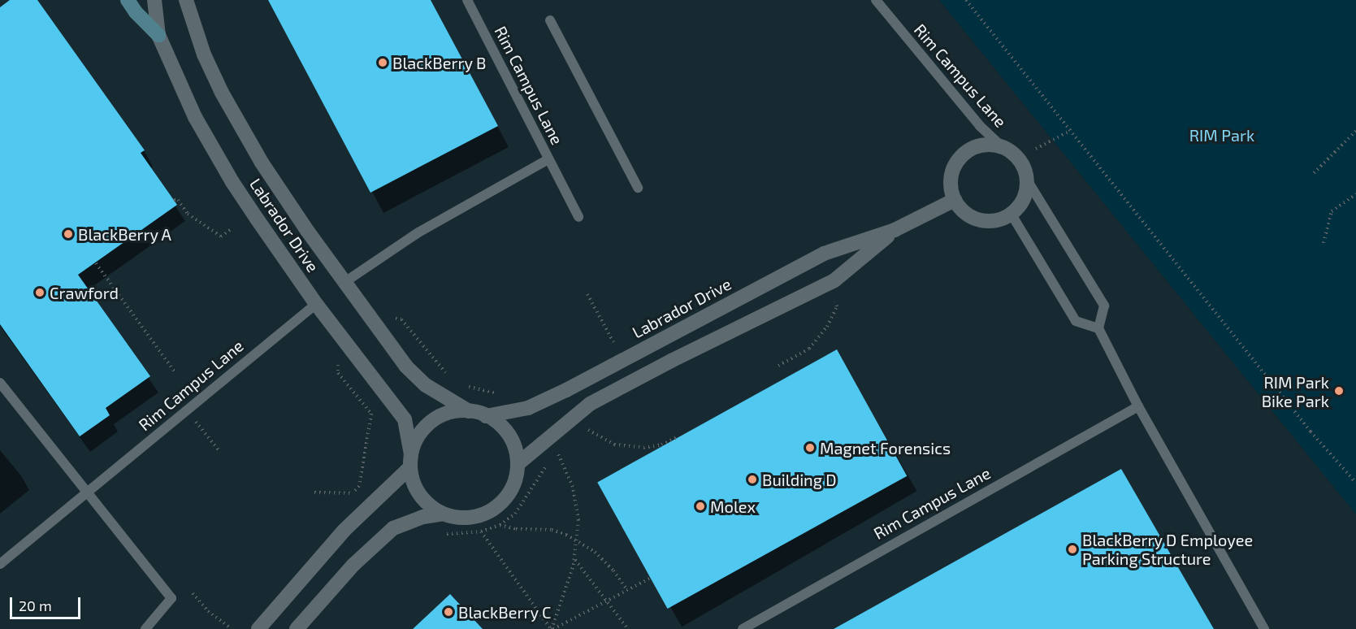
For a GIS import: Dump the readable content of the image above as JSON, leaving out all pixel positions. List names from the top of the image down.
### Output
{
  "streets": {
    "street": ["Labrador Drive"],
    "lane": ["Rim Campus Lane"]
  },
  "crossings": [
    ["Rim Campus Lane", "Labrador Drive"]
  ],
  "parks": ["RIM Park"],
  "places": [
    "BlackBerry B",
    "BlackBerry A",
    "Crawford",
    "RIM Park Bike Park",
    "Magnet Forensics",
    "Building D",
    "Molex",
    "BlackBerry D Employee Parking Structure",
    "BlackBerry C"
  ],
  "scale_bar": "20 m"
}
